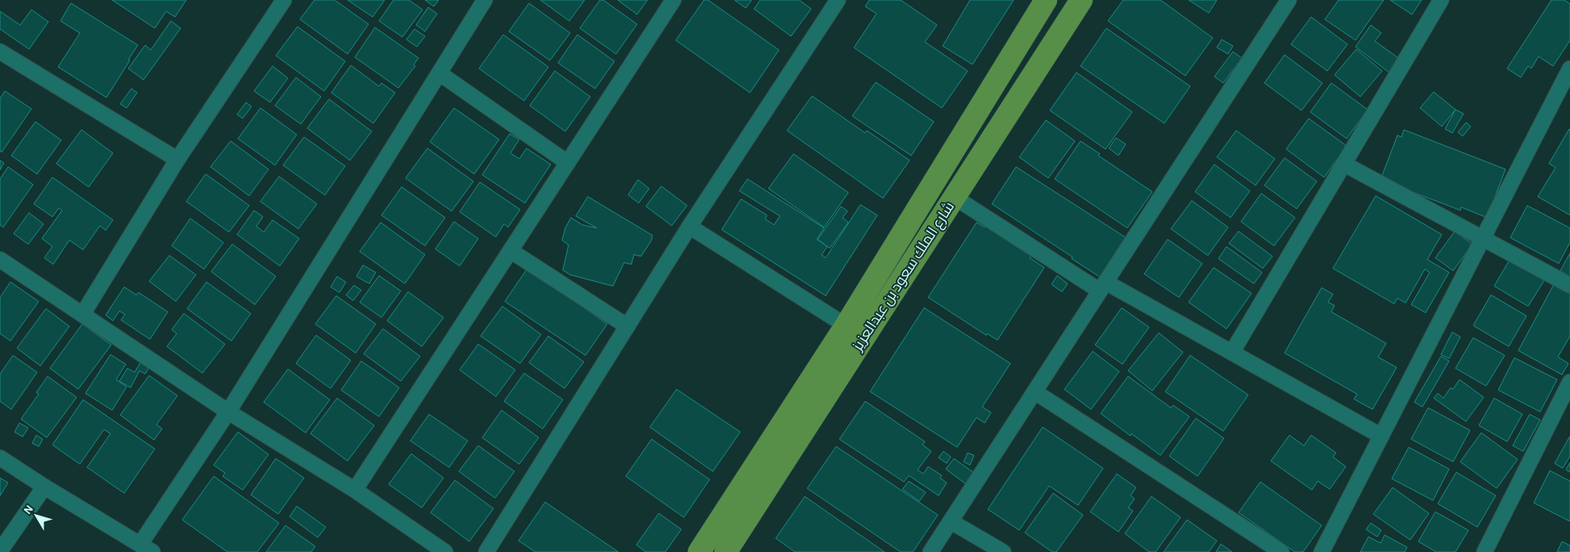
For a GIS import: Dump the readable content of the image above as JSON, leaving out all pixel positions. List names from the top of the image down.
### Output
{
  "streets": {
    "main road": ["شارع الملك سعود بن عبدالعزيز"]
  },
  "north": "top left"
}
